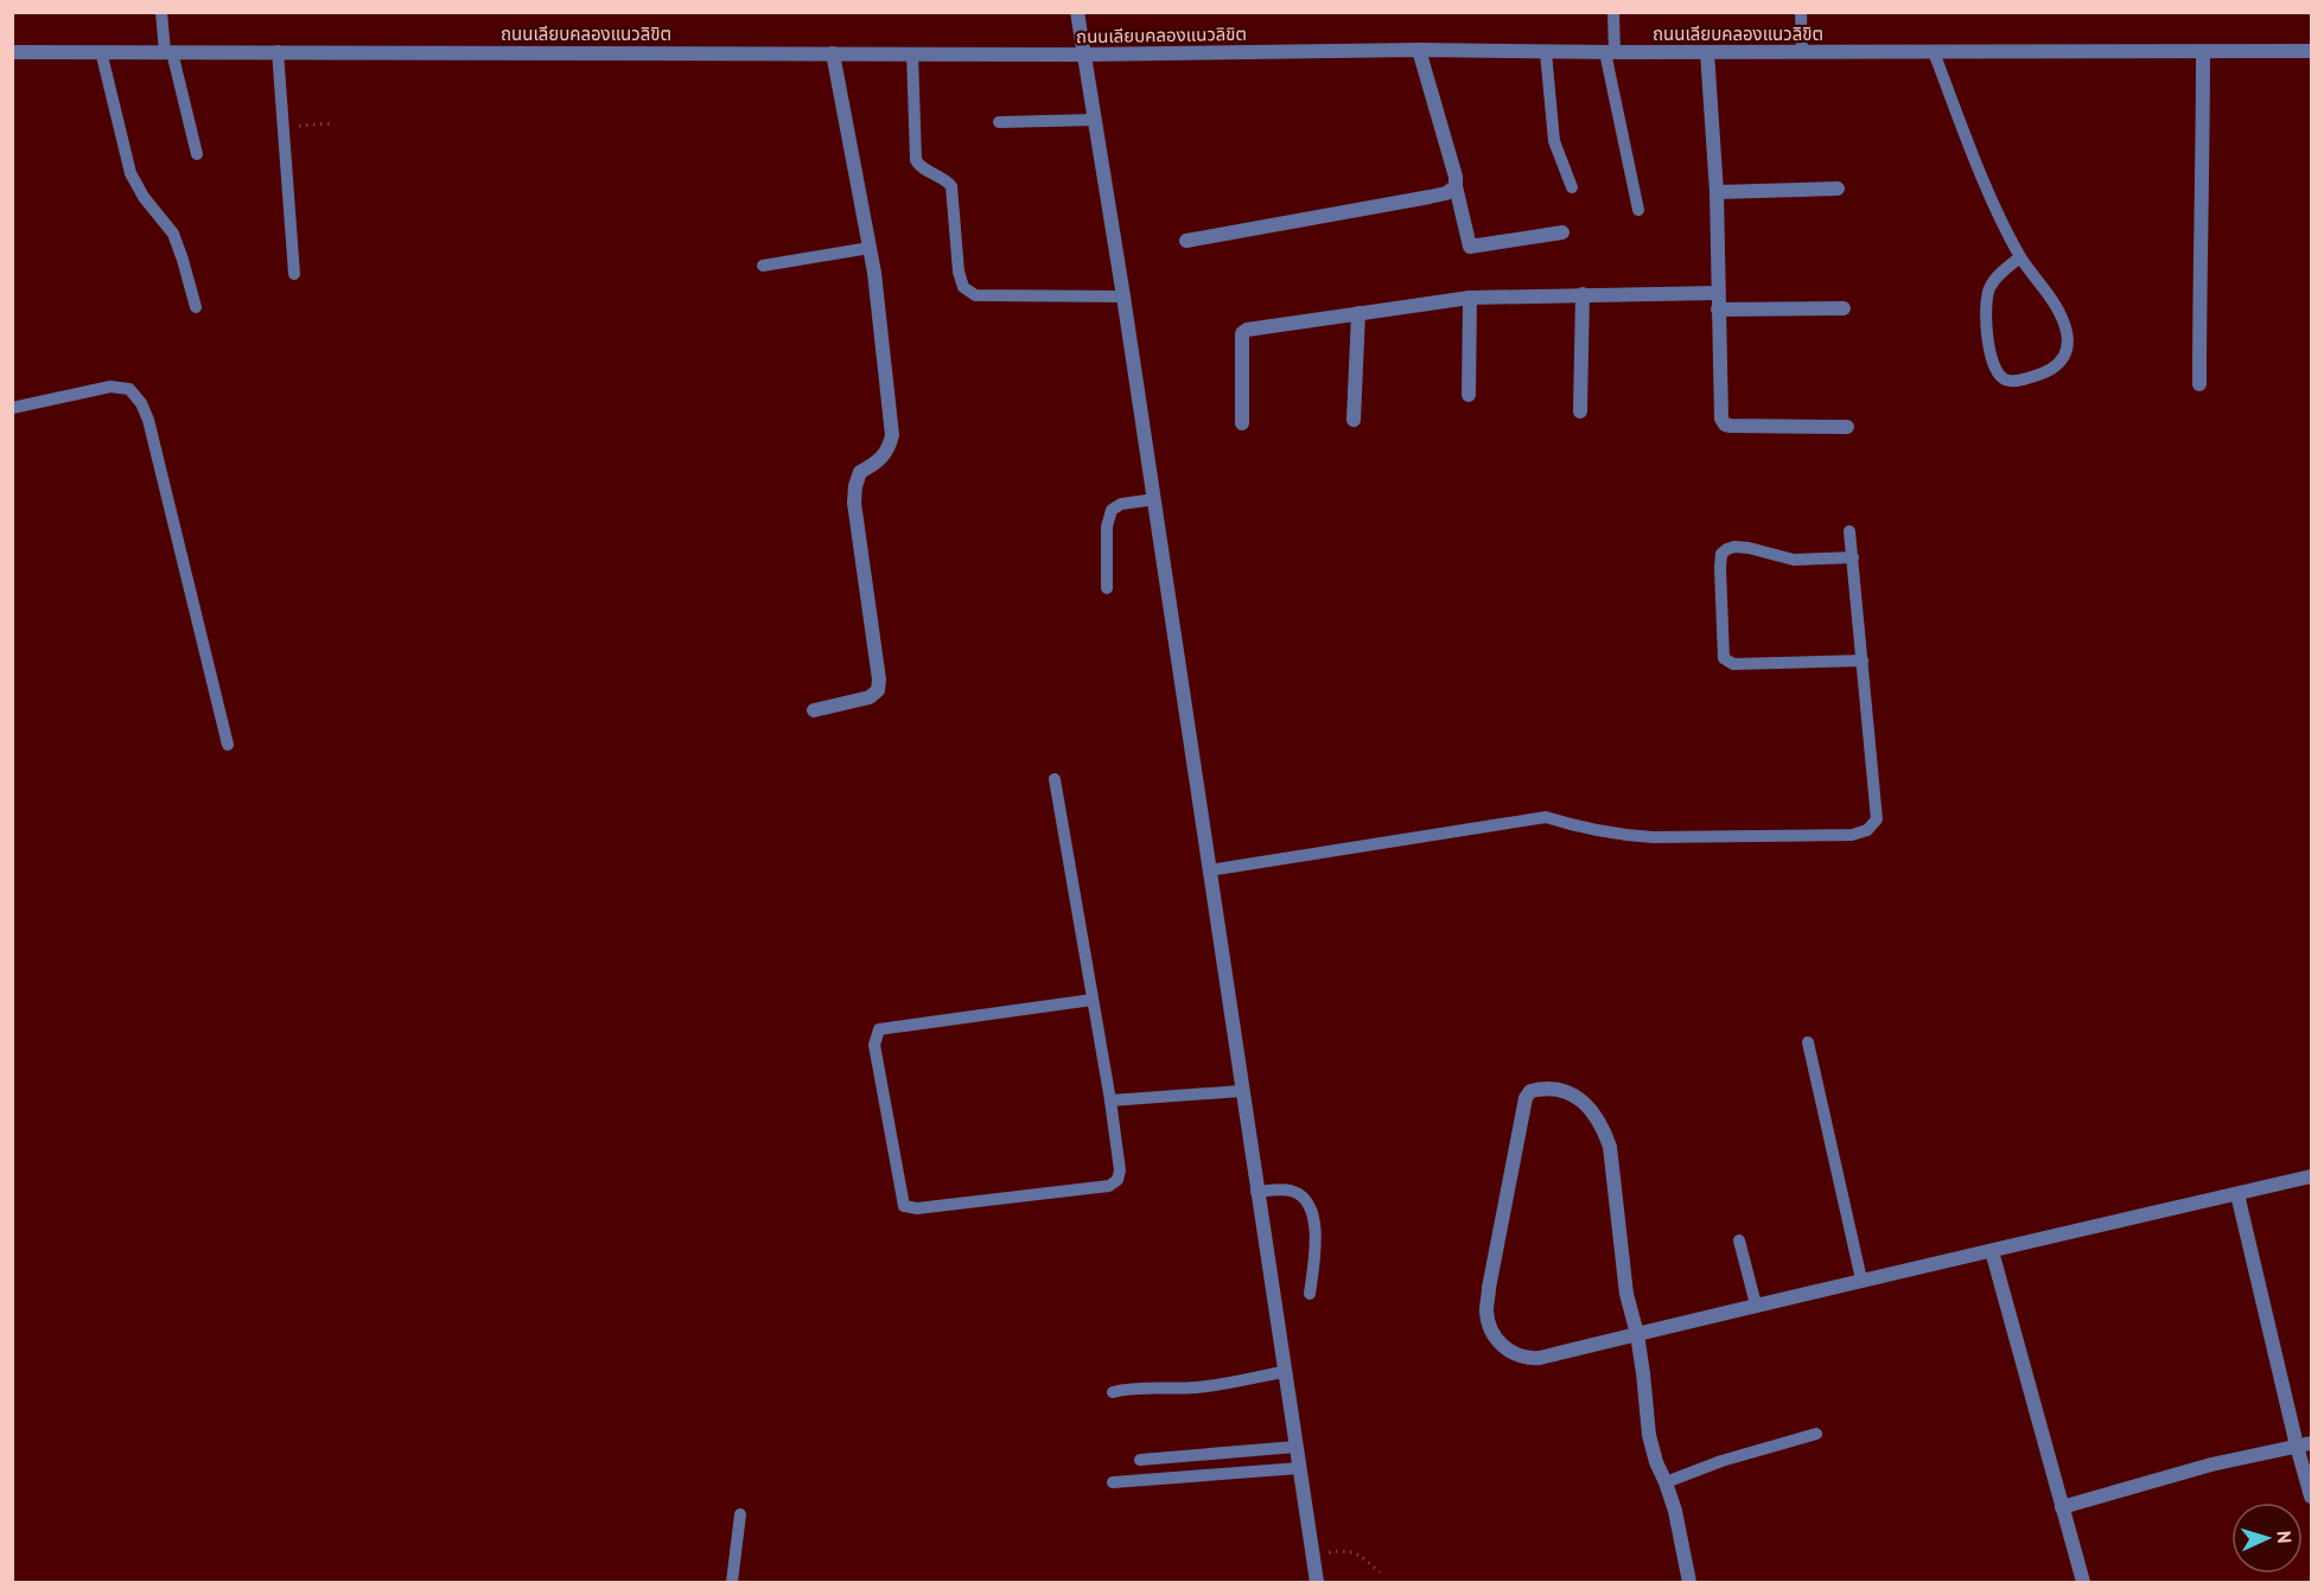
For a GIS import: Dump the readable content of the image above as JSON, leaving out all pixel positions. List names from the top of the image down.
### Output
{
  "streets": {
    "street": ["ถนนเลียบคลองแนวลิขิต"]
  },
  "north": "right"
}
